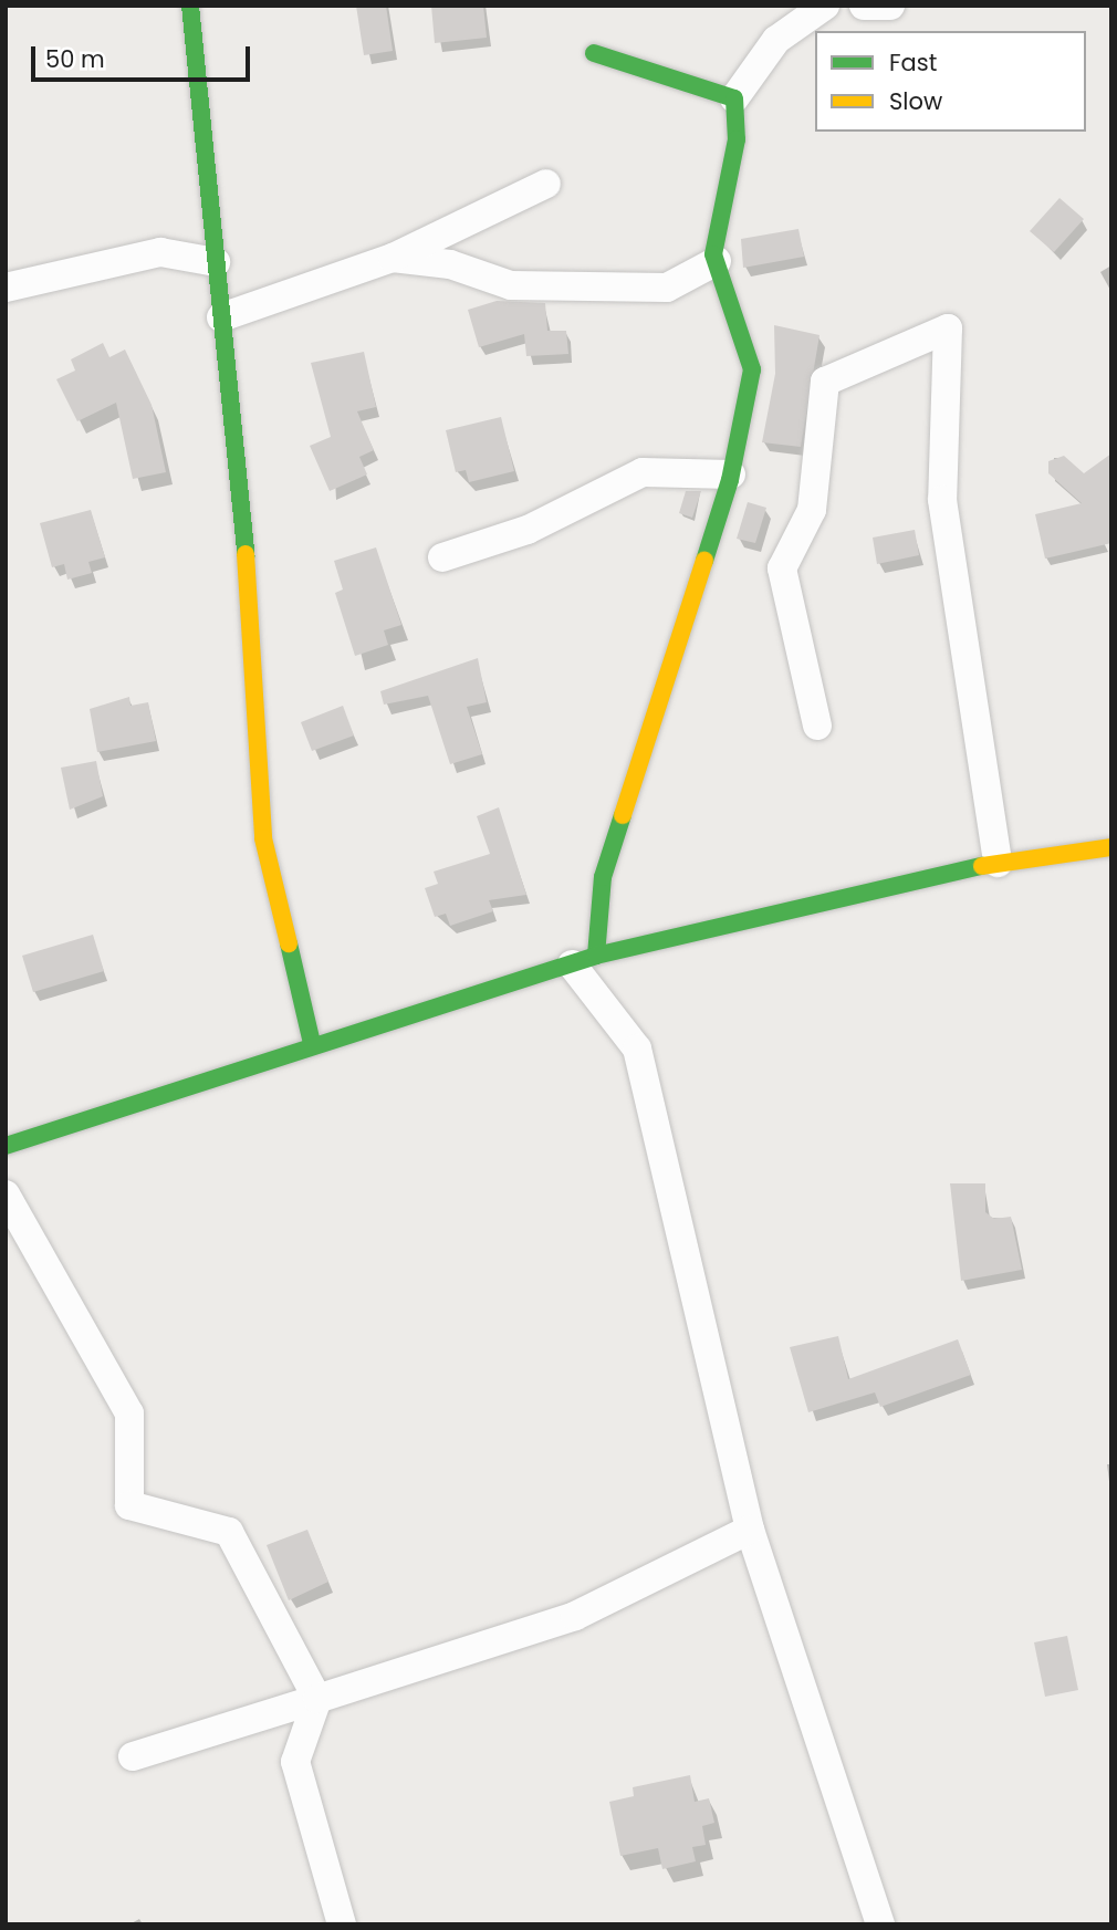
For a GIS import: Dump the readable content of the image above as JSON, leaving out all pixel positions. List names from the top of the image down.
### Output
{
  "legend": ["Fast", "Slow"],
  "scale_bar": "50 m"
}
